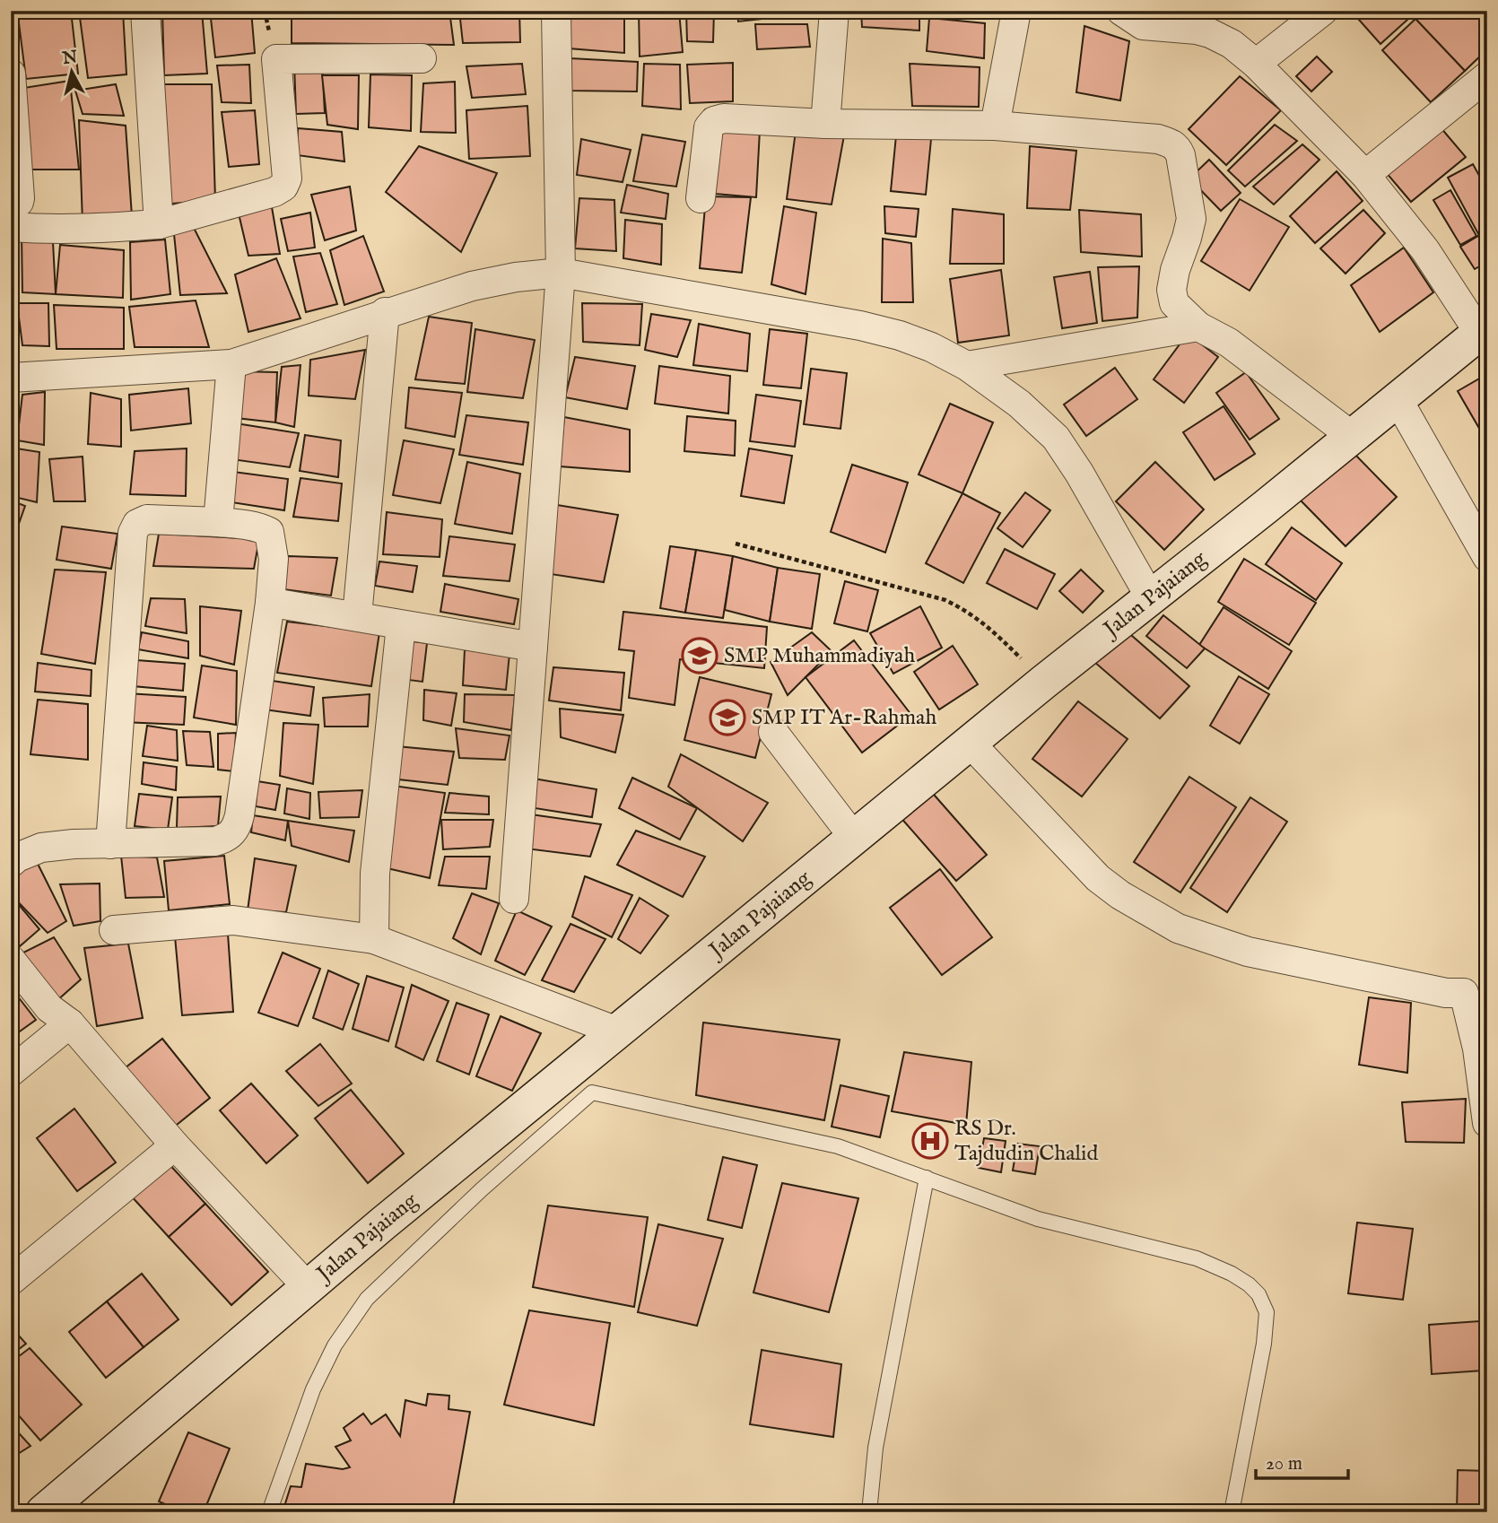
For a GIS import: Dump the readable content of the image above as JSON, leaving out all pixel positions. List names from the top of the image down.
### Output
{
  "streets": {
    "main road": ["Jalan Pajaiang"]
  },
  "places": {
    "school or university": ["SMP Muhammadiyah", "SMP IT Ar-Rahmah"],
    "hospital": ["RS Dr. Tajdudin Chalid"]
  },
  "scale_bar": "20 m",
  "north": "top"
}
